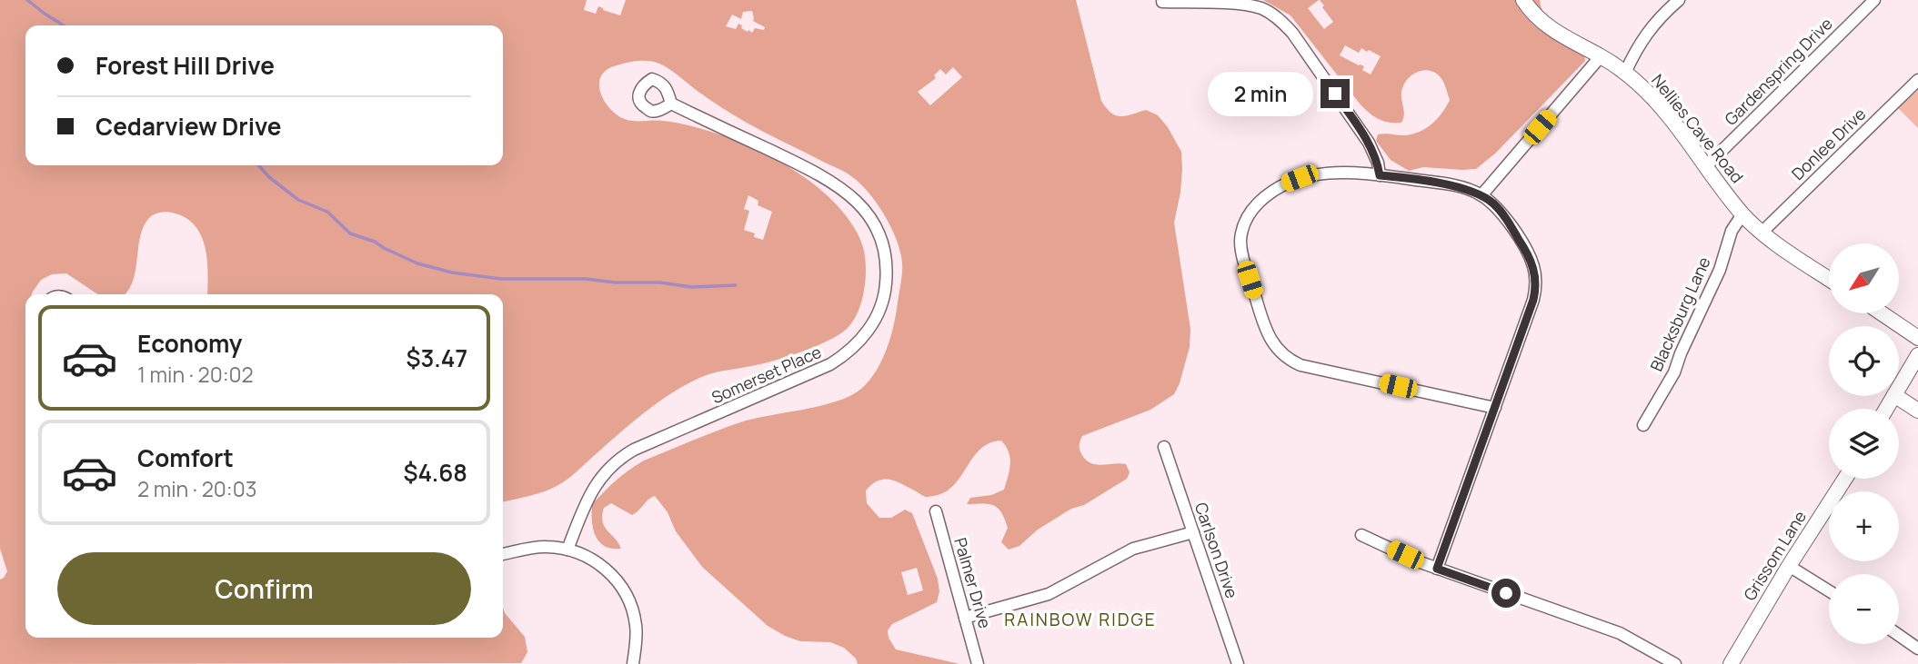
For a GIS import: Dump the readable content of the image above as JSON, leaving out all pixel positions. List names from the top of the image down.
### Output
{
  "streets": {
    "street": [
      "Gardenspring Drive",
      "Nellies Cave Road",
      "Donlee Drive",
      "Blacksburg Lane",
      "Somerset Place",
      "Carlson Drive",
      "Grissom Lane",
      "Palmer Drive"
    ]
  },
  "crossings": [
    ["Gardenspring Drive", "Nellies Cave Road"],
    ["Nellies Cave Road", "Donlee Drive"],
    ["Nellies Cave Road", "Blacksburg Lane"]
  ],
  "districts": ["RAINBOW RIDGE"],
  "north": "bottom left",
  "page": {
    "banner": ["Forest Hill Drive", "Cedarview Drive"],
    "bubble": "2 min",
    "map_buttons": ["+", "−"],
    "list": [
      {
        "name": "Economy",
        "note": "1 min · 20:02",
        "value": "$3.47"
      },
      {
        "name": "Comfort",
        "note": "2 min · 20:03",
        "value": "$4.68"
      }
    ],
    "buttons": "Confirm"
  }
}
